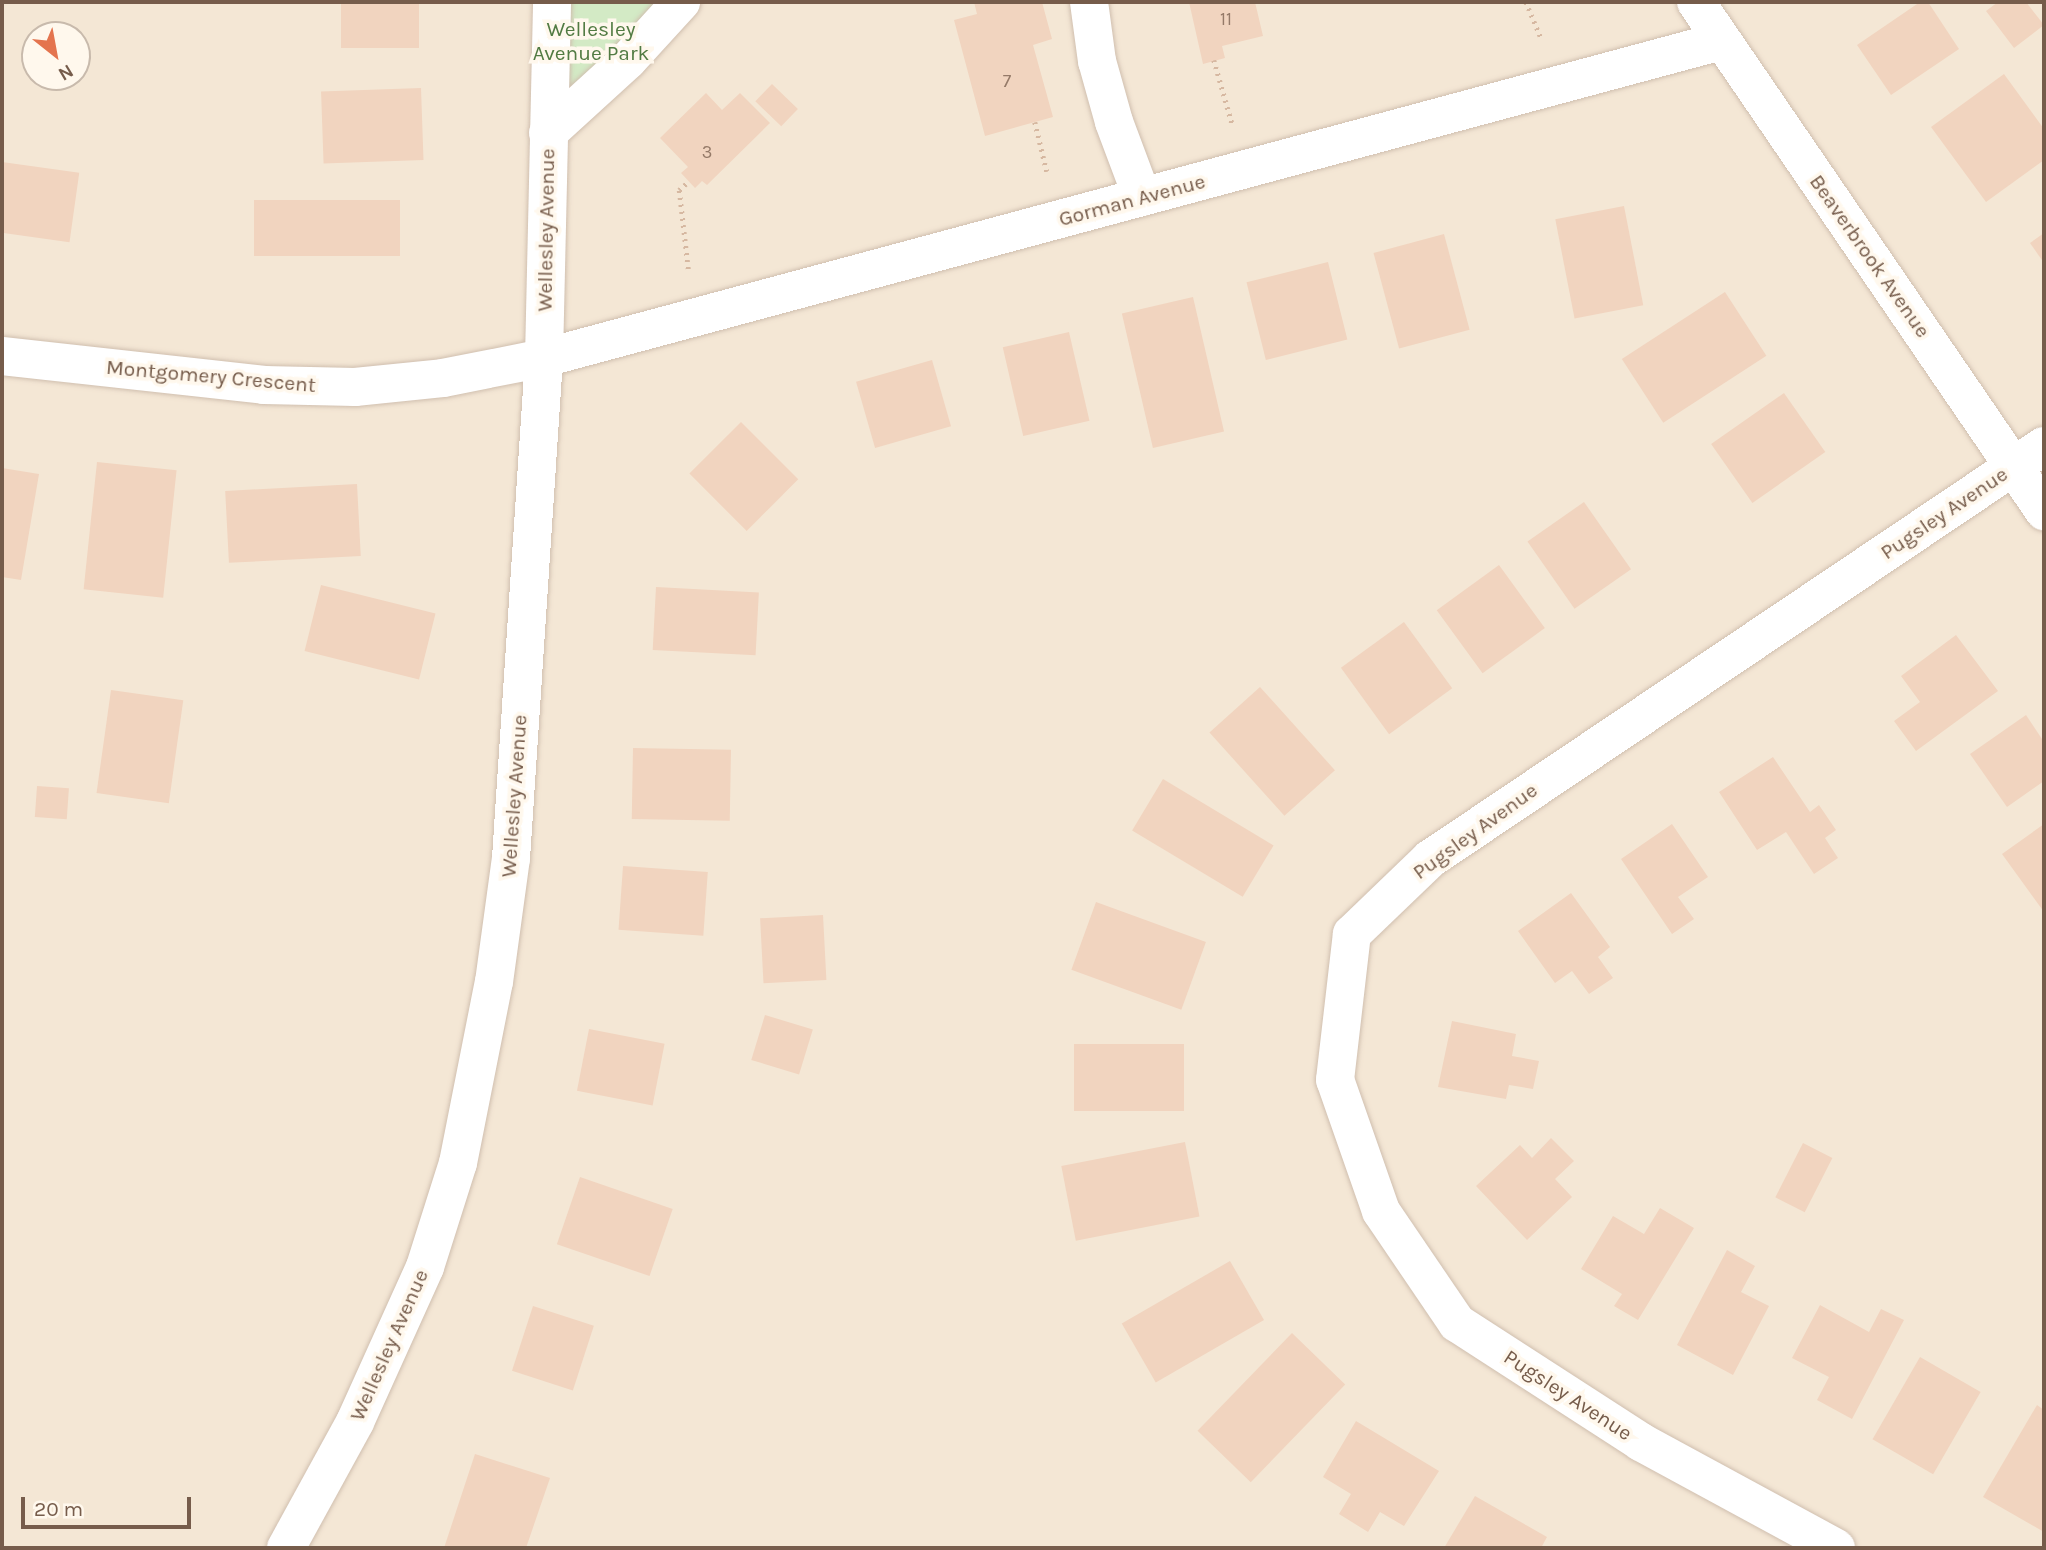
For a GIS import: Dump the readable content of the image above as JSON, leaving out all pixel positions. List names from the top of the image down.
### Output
{
  "streets": {
    "street": [
      "Gorman Avenue",
      "Wellesley Avenue",
      "Beaverbrook Avenue",
      "Montgomery Crescent",
      "Pugsley Avenue"
    ]
  },
  "crossings": [
    ["Gorman Avenue", "Wellesley Avenue"],
    ["Gorman Avenue", "Beaverbrook Avenue"],
    ["Gorman Avenue", "Montgomery Crescent"],
    ["Wellesley Avenue", "Montgomery Crescent"],
    ["Beaverbrook Avenue", "Pugsley Avenue"]
  ],
  "parks": ["Wellesley Avenue Park"],
  "house_numbers": ["11", "7", "3"],
  "scale_bar": "20 m",
  "north": "bottom right"
}
